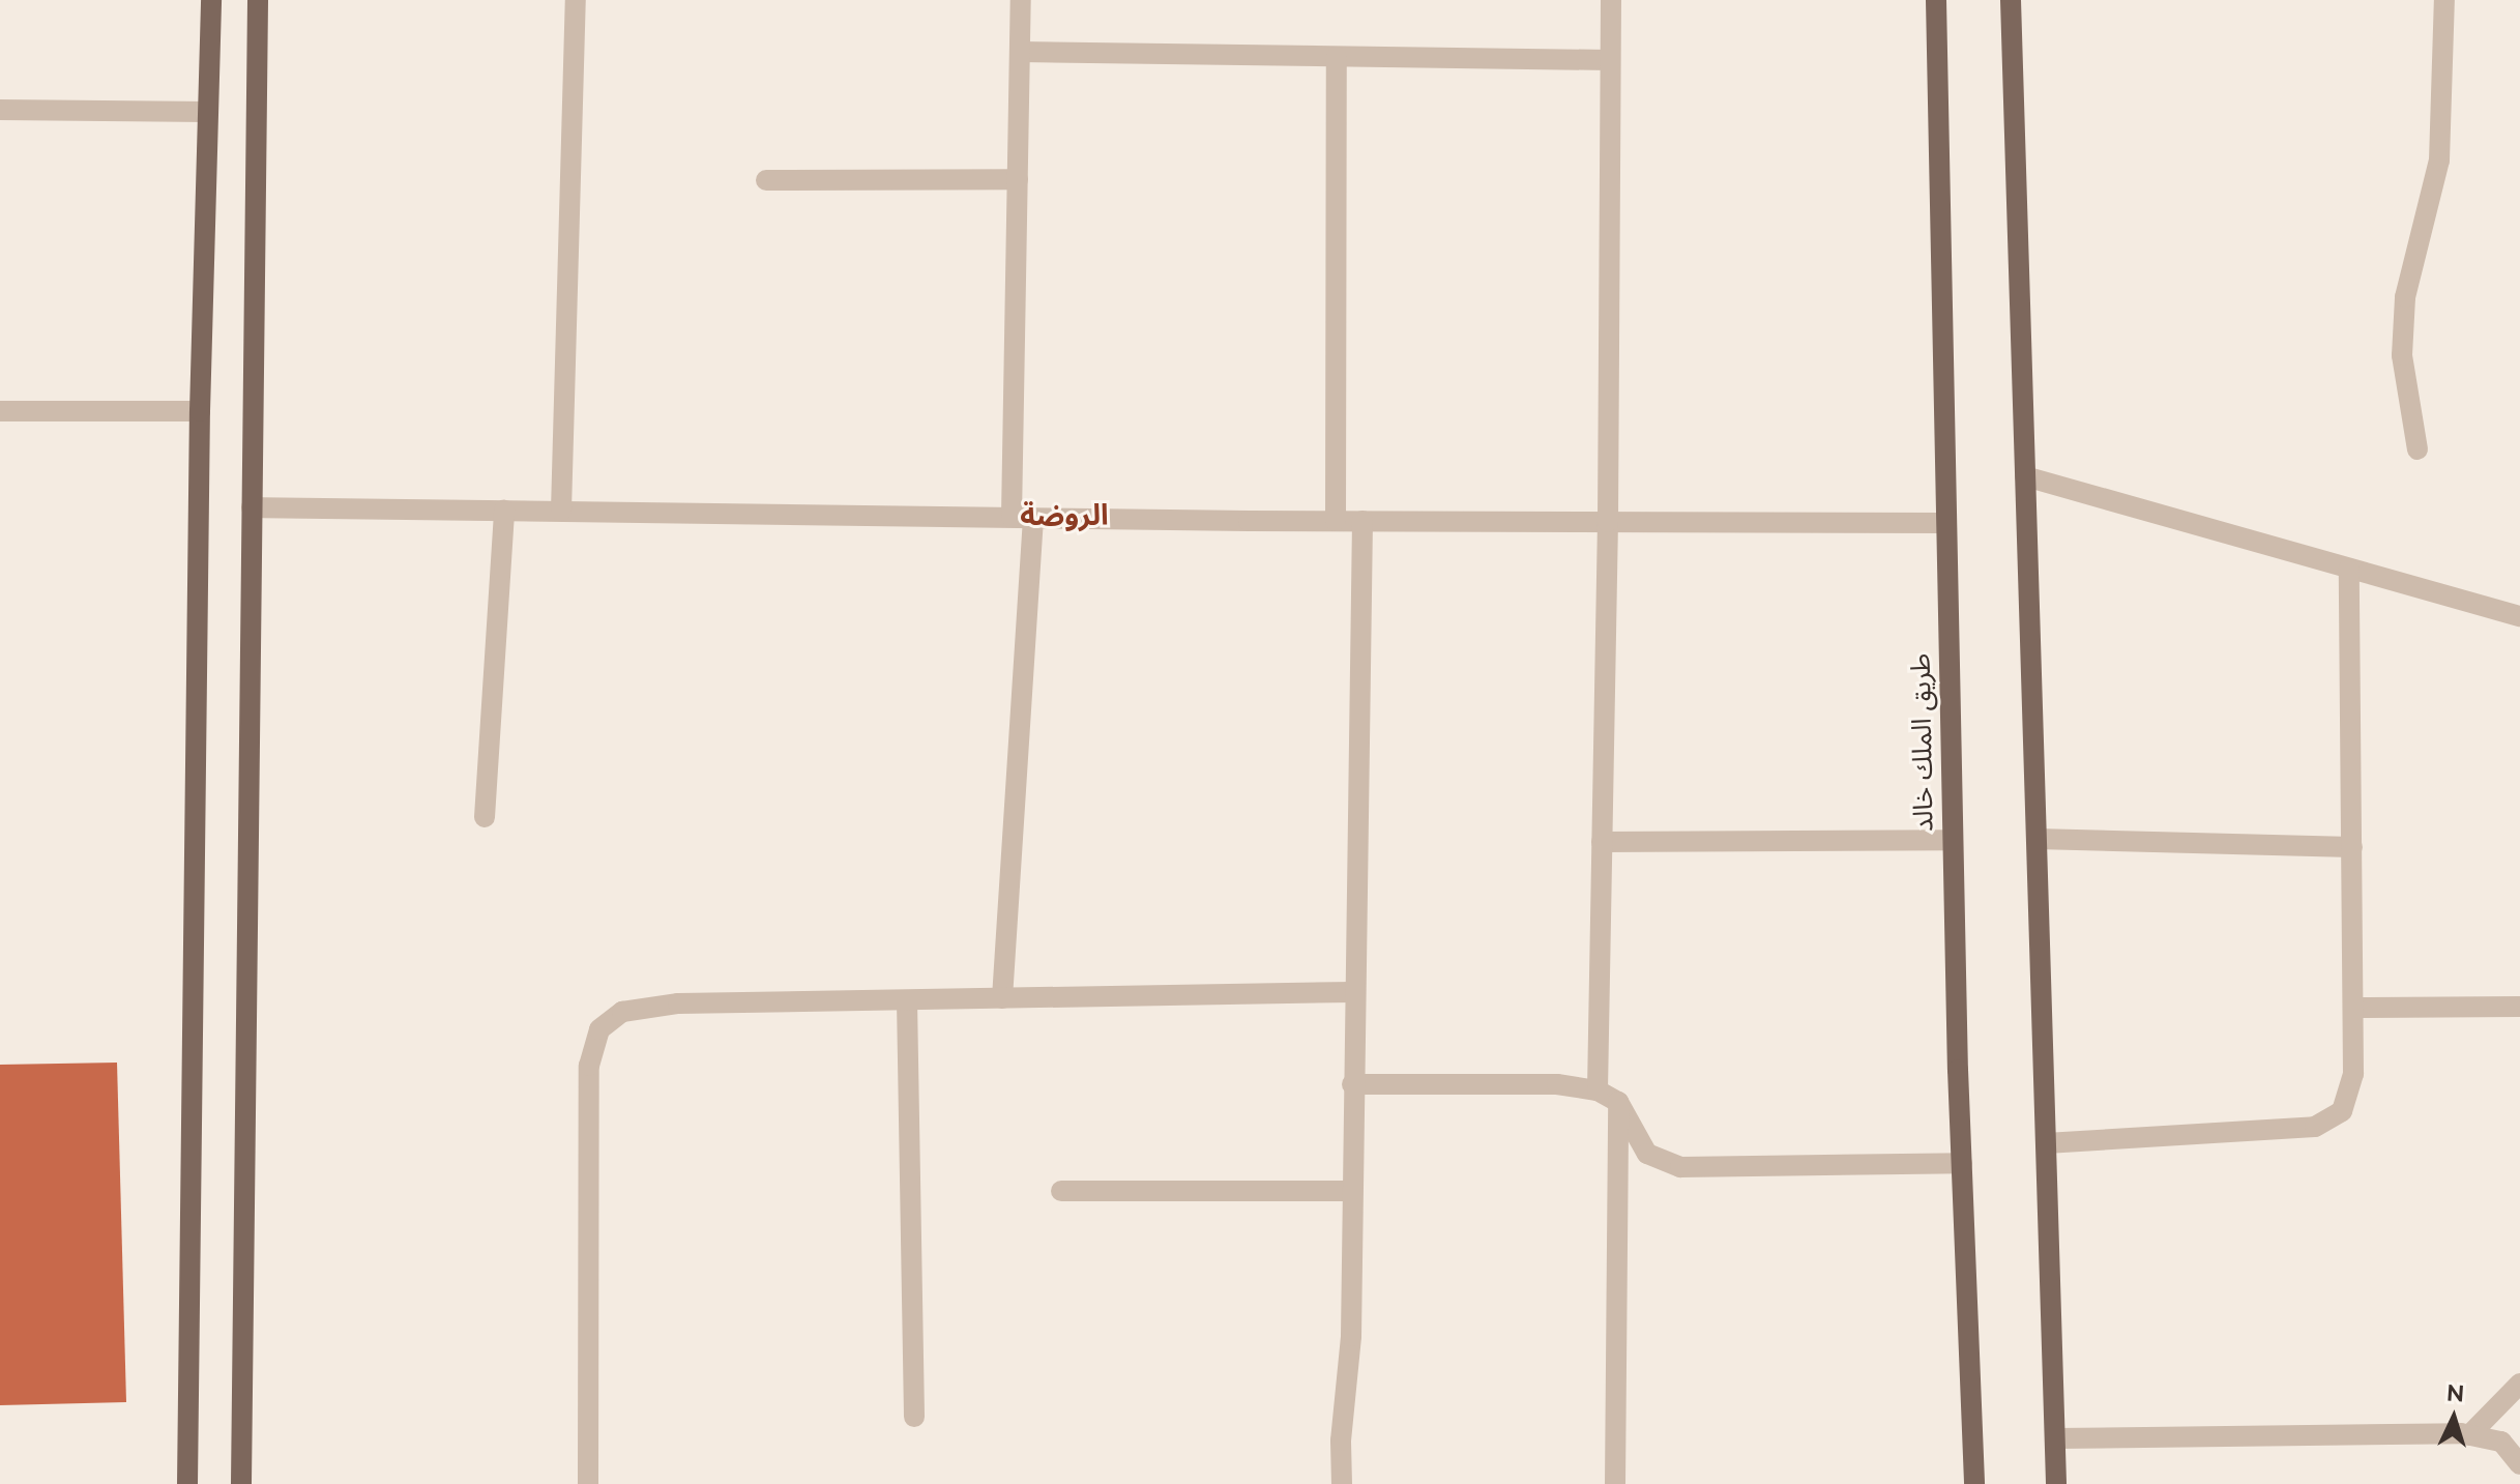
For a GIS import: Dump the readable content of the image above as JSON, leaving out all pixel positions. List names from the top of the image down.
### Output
{
  "streets": {
    "main road": ["طريق الملك خالد"]
  },
  "districts": ["الروضة"],
  "north": "top"
}
